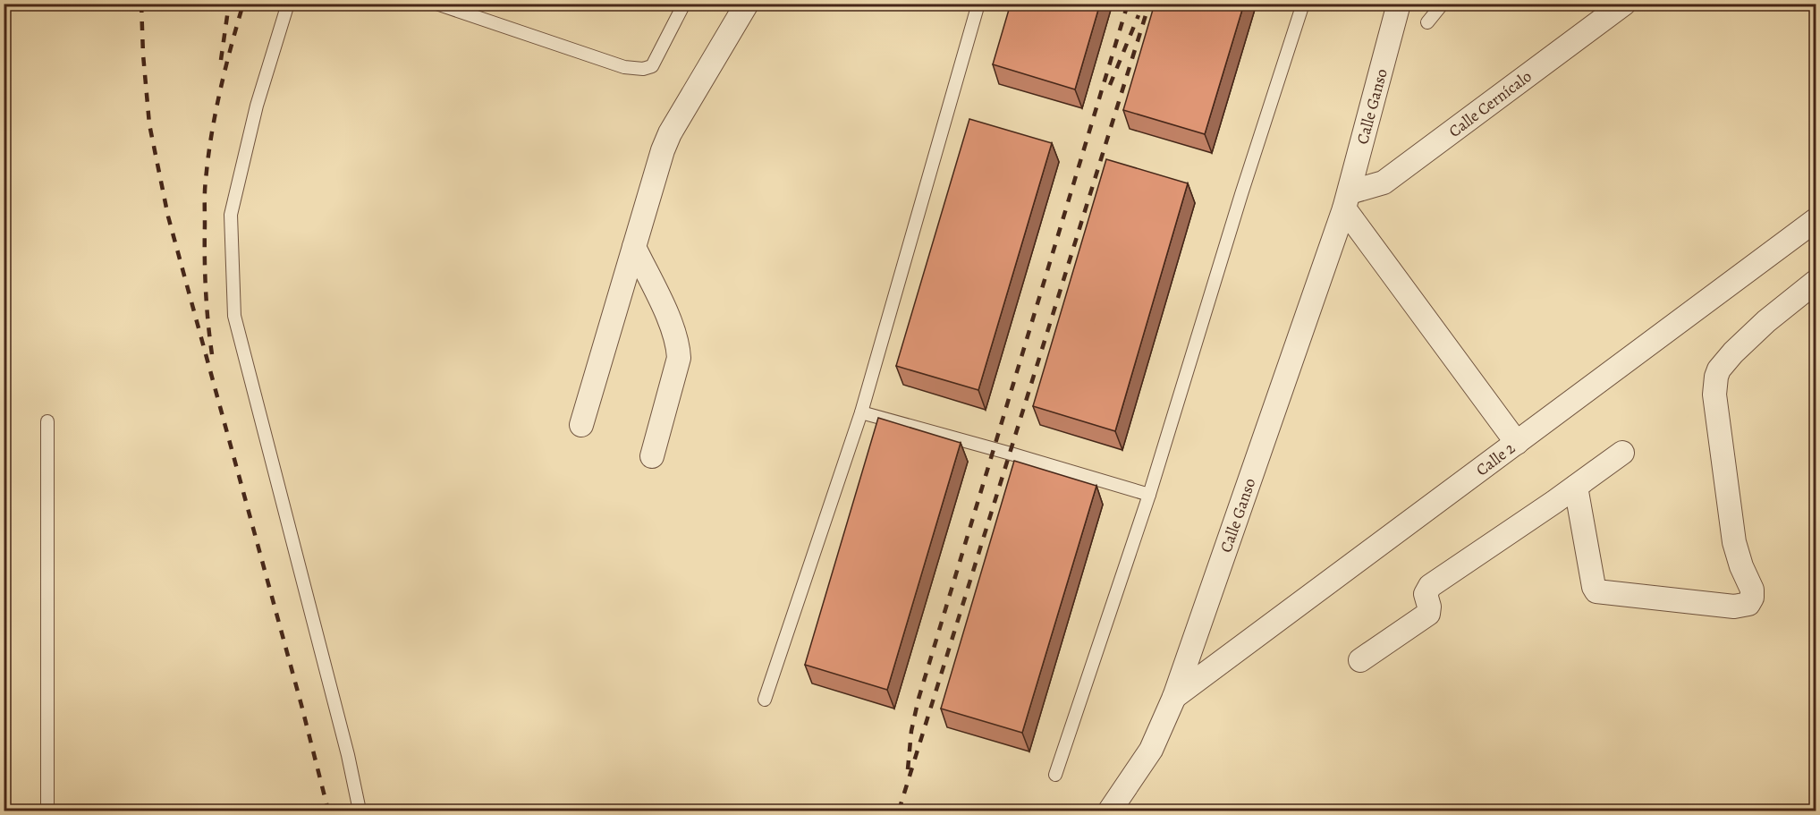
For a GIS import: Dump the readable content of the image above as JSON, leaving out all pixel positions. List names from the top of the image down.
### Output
{
  "streets": {
    "street": ["Calle Cernícalo", "Calle Ganso", "Calle 2"]
  },
  "crossings": [
    ["Calle Cernícalo", "Calle Ganso"],
    ["Calle Ganso", "Calle 2"]
  ]
}
